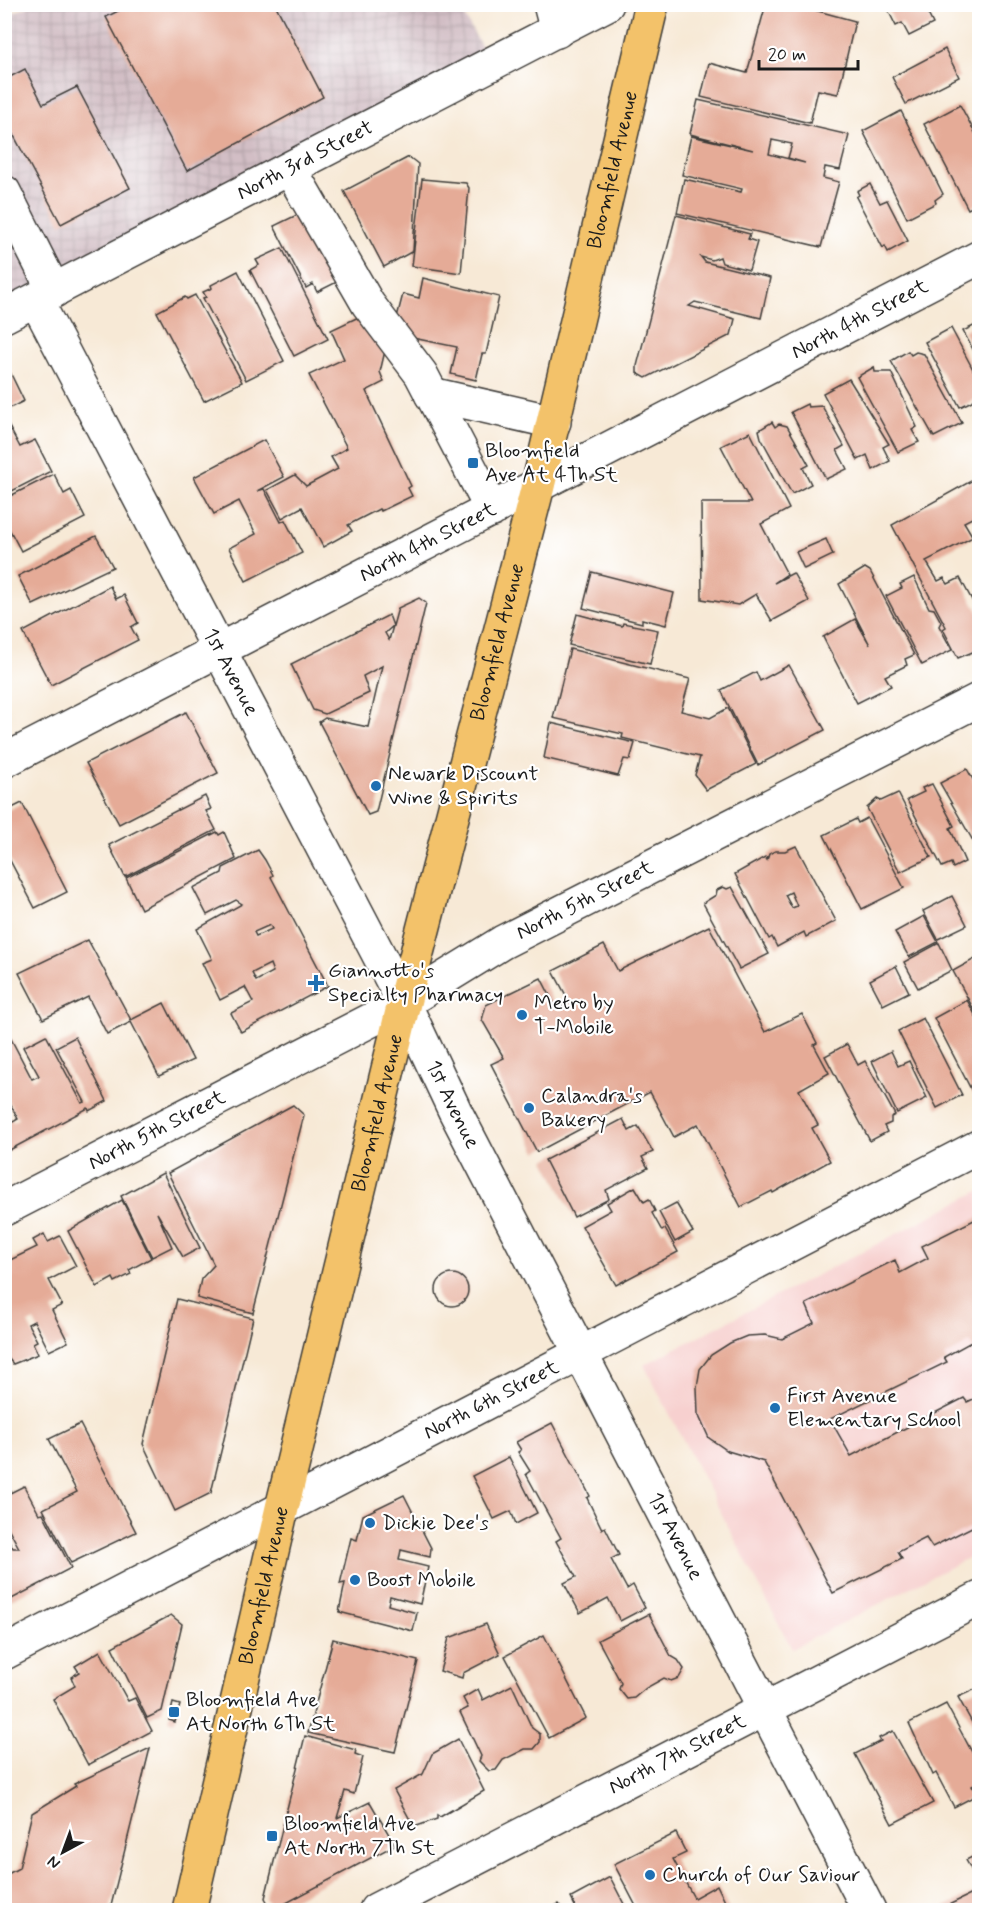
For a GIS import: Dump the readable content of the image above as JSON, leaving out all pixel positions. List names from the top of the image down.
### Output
{
  "streets": {
    "main road": ["Bloomfield Avenue"],
    "street": [
      "North 3rd Street",
      "North 4th Street",
      "1st Avenue",
      "North 5th Street",
      "North 6th Street",
      "North 7th Street"
    ]
  },
  "crossings": [
    ["North 3rd Street", "1st Avenue"],
    ["Bloomfield Avenue", "North 4th Street"],
    ["Bloomfield Avenue", "1st Avenue"],
    ["Bloomfield Avenue", "North 5th Street"],
    ["Bloomfield Avenue", "North 6th Street"],
    ["North 4th Street", "1st Avenue"],
    ["1st Avenue", "North 5th Street"],
    ["1st Avenue", "North 6th Street"],
    ["1st Avenue", "North 7th Street"]
  ],
  "places": {
    "transit": ["Bloomfield Ave At 4Th St", "Bloomfield Ave At North 6Th St", "Bloomfield Ave At North 7Th St"],
    "other": [
      "Newark Discount Wine & Spirits",
      "Metro by T-Mobile",
      "Calandra's Bakery",
      "First Avenue Elementary School",
      "Dickie Dee's",
      "Boost Mobile",
      "Church of Our Saviour"
    ],
    "health": ["Giannotto's Specialty Pharmacy"]
  },
  "scale_bar": "20 m",
  "north": "bottom left"
}
